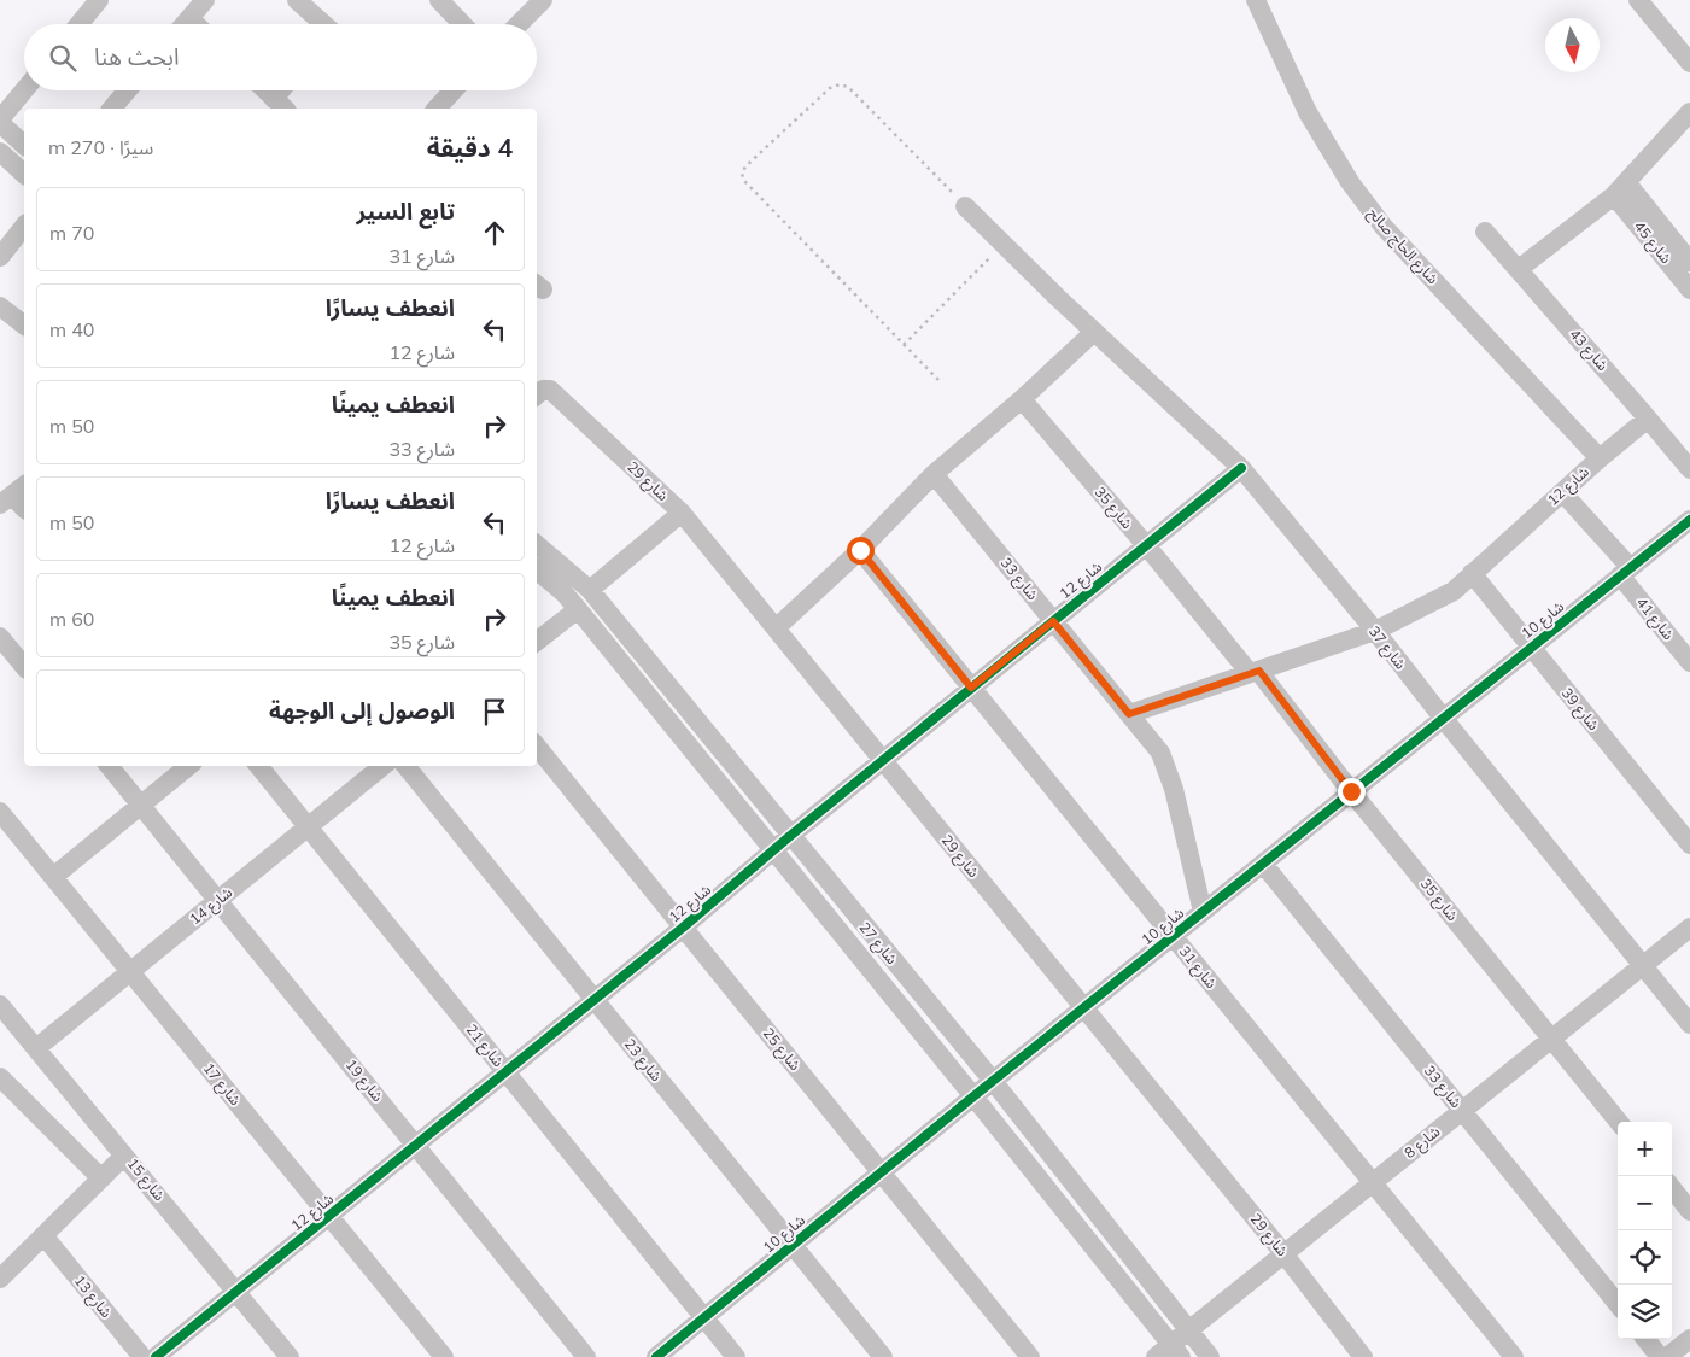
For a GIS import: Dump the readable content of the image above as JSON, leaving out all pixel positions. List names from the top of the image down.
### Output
{
  "streets": {
    "street": [
      "شارع 45",
      "شارع الحاج صالح",
      "شارع 43",
      "شارع 29",
      "شارع 12",
      "شارع 35",
      "شارع 33",
      "شارع 41",
      "شارع 10",
      "شارع 37",
      "شارع 39",
      "شارع 14",
      "شارع 27",
      "شارع 31",
      "شارع 21",
      "شارع 25",
      "شارع 23",
      "شارع 19",
      "شارع 17",
      "شارع 8",
      "شارع 15",
      "شارع 13"
    ]
  },
  "crossings": [
    ["شارع الحاج صالح", "شارع 12"],
    ["شارع 43", "شارع 12"],
    ["شارع 29", "شارع 12"],
    ["شارع 29", "شارع 10"],
    ["شارع 29", "شارع 8"],
    ["شارع 12", "شارع 35"],
    ["شارع 12", "شارع 33"],
    ["شارع 12", "شارع 41"],
    ["شارع 12", "شارع 37"],
    ["شارع 12", "شارع 39"],
    ["شارع 12", "شارع 27"],
    ["شارع 12", "شارع 31"],
    ["شارع 12", "شارع 21"],
    ["شارع 12", "شارع 25"],
    ["شارع 12", "شارع 23"],
    ["شارع 12", "شارع 19"],
    ["شارع 12", "شارع 17"],
    ["شارع 12", "شارع 15"],
    ["شارع 35", "شارع 10"],
    ["شارع 35", "شارع 8"],
    ["شارع 33", "شارع 10"],
    ["شارع 33", "شارع 8"],
    ["شارع 41", "شارع 10"],
    ["شارع 10", "شارع 37"],
    ["شارع 10", "شارع 39"],
    ["شارع 10", "شارع 27"],
    ["شارع 10", "شارع 31"],
    ["شارع 10", "شارع 21"],
    ["شارع 10", "شارع 25"],
    ["شارع 10", "شارع 23"],
    ["شارع 37", "شارع 8"],
    ["شارع 14", "شارع 21"],
    ["شارع 14", "شارع 19"],
    ["شارع 14", "شارع 17"],
    ["شارع 14", "شارع 15"],
    ["شارع 27", "شارع 8"],
    ["شارع 31", "شارع 8"]
  ],
  "north": "bottom",
  "page": {
    "search": "ابحث هنا",
    "heading": ["4 دقيقة", "سيرًا · 270 m"],
    "list": [
      ["تابع السير", "شارع 31", "70 m"],
      ["انعطف يسارًا", "شارع 12", "40 m"],
      ["انعطف يمينًا", "شارع 33", "50 m"],
      ["انعطف يسارًا", "شارع 12", "50 m"],
      ["انعطف يمينًا", "شارع 35", "60 m"],
      "الوصول إلى الوجهة"
    ],
    "map_buttons": ["+", "−"]
  }
}
